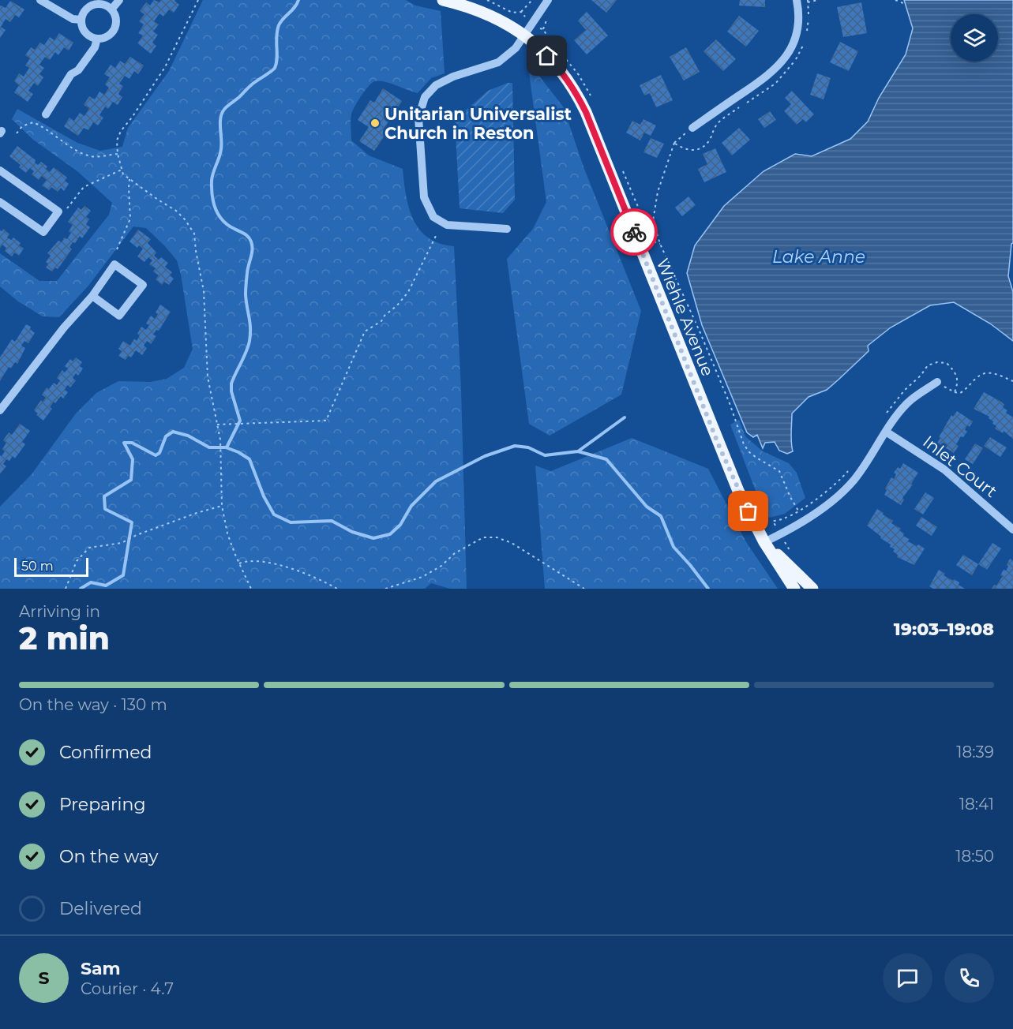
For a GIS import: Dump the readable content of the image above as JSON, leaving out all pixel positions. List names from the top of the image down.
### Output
{
  "streets": {
    "main road": ["Wiehle Avenue"],
    "street": ["Inlet Court"]
  },
  "water": ["Lake Anne"],
  "places": ["Unitarian Universalist Church in Reston"],
  "scale_bar": "50 m",
  "page": {
    "scale": "50 m",
    "heading": ["2 min", "Arriving in", "19:03–19:08"],
    "panel": ["Sam", "Courier · 4.7"],
    "bar": "On the way · 130 m",
    "list": [
      ["Confirmed", "18:39"],
      ["Preparing", "18:41"],
      ["On the way", "18:50"],
      "Delivered"
    ],
    "round": "S"
  }
}
